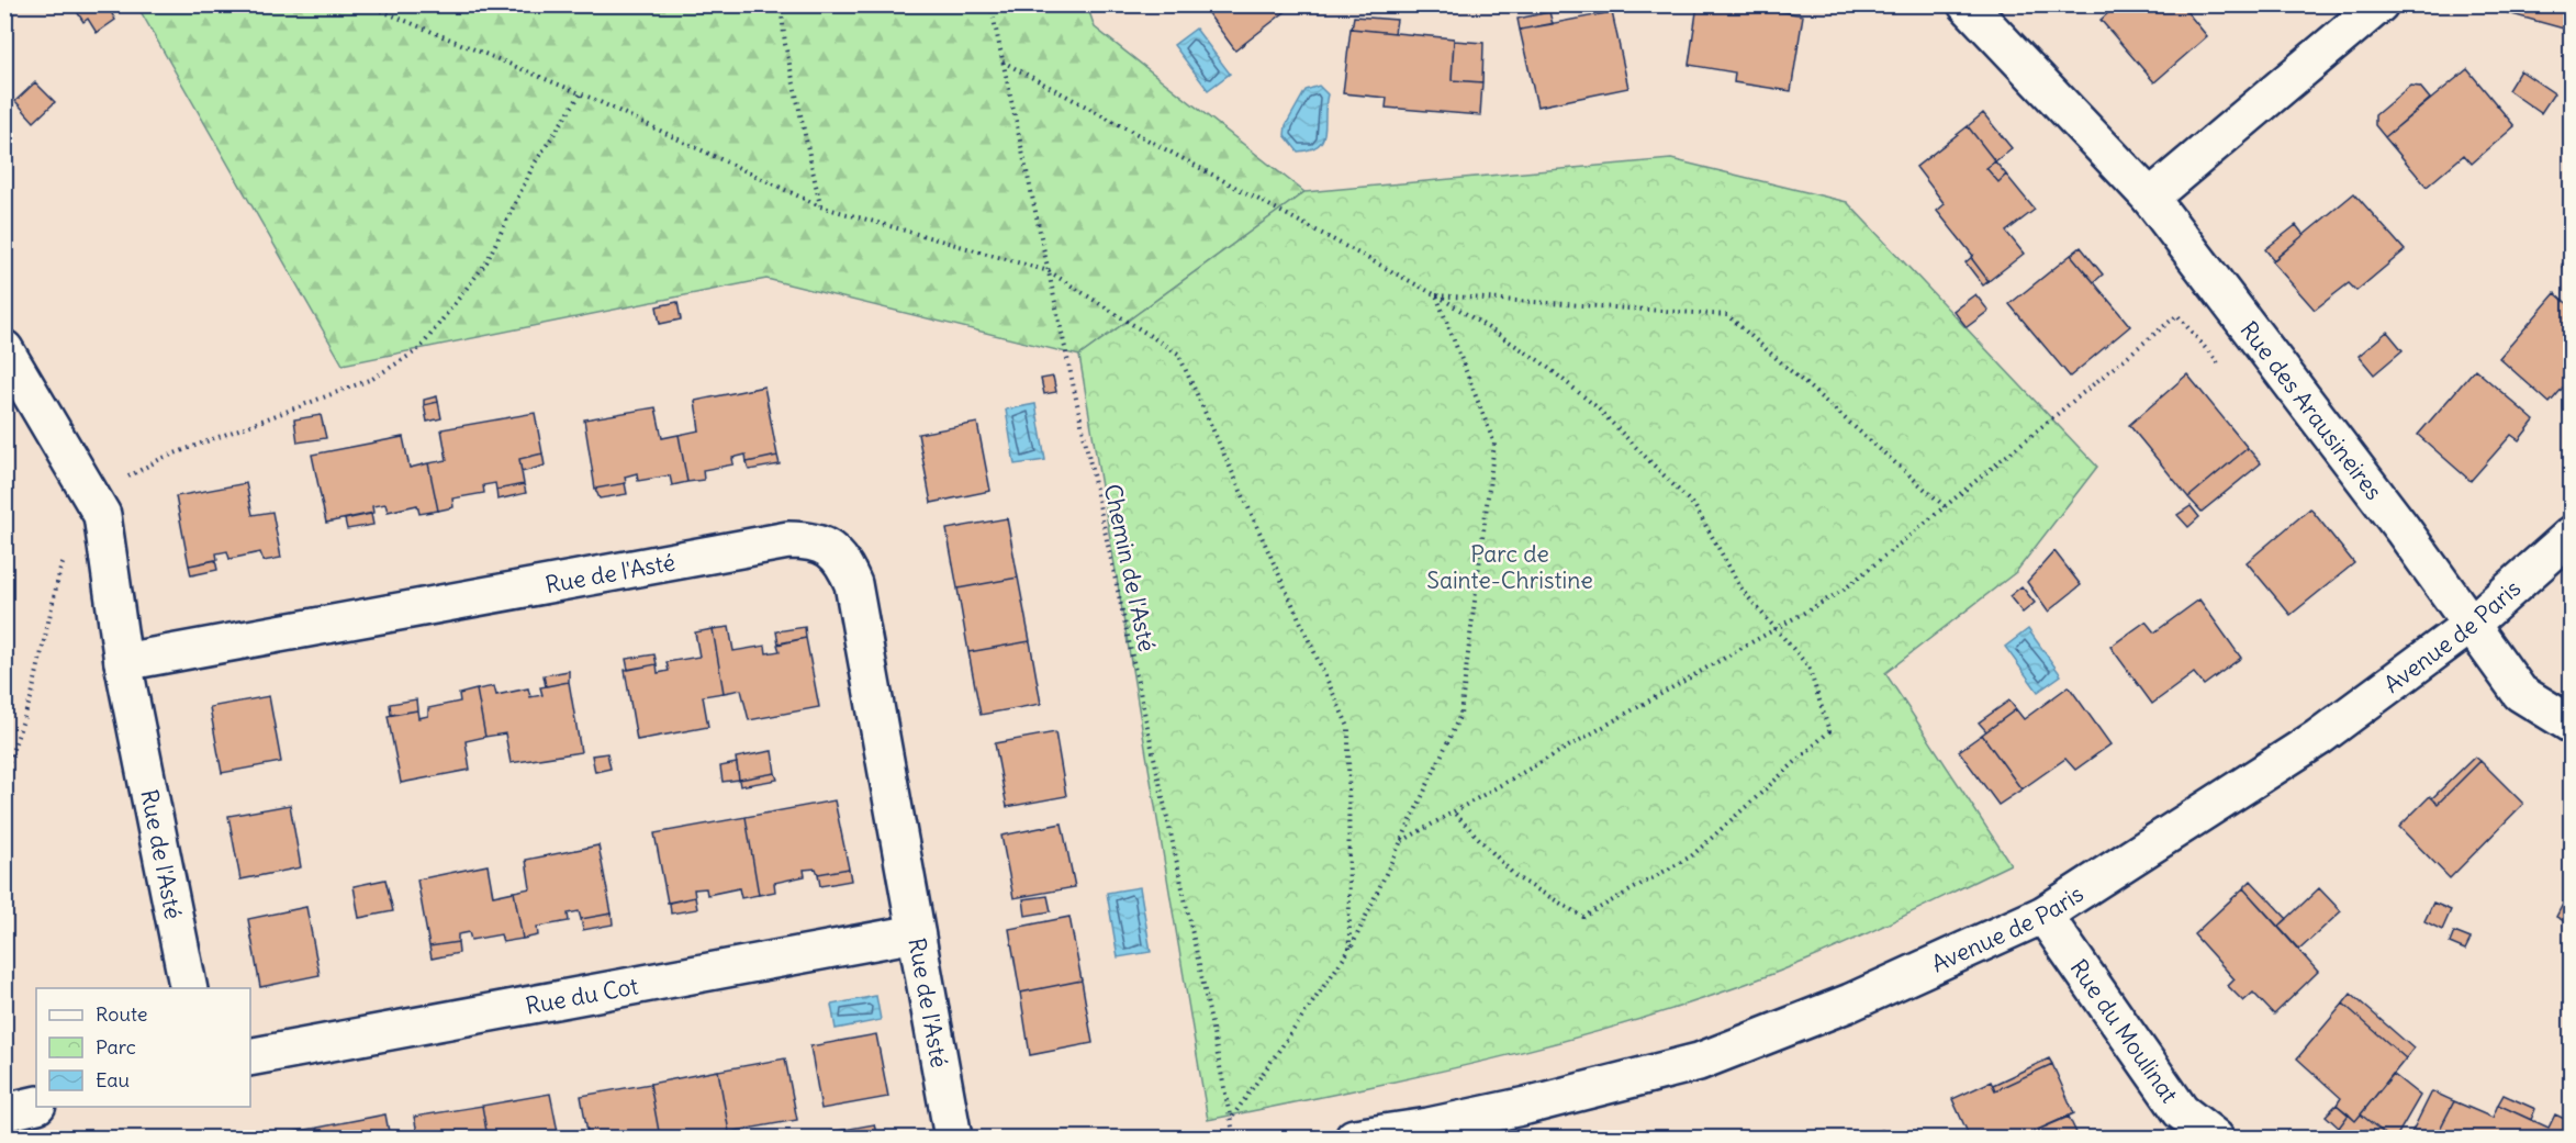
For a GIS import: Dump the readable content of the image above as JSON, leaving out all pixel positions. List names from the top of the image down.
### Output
{
  "streets": {
    "street": [
      "Rue des Arausineires",
      "Rue de l'Asté",
      "Avenue de Paris",
      "Rue du Cot",
      "Rue du Moulinat"
    ],
    "path": ["Chemin de l'Asté"]
  },
  "crossings": [
    ["Rue des Arausineires", "Avenue de Paris"],
    ["Rue de l'Asté", "Rue du Cot"],
    ["Avenue de Paris", "Rue du Moulinat"]
  ],
  "parks": ["Parc de Sainte-Christine"],
  "legend": ["Route", "Parc", "Eau"]
}
